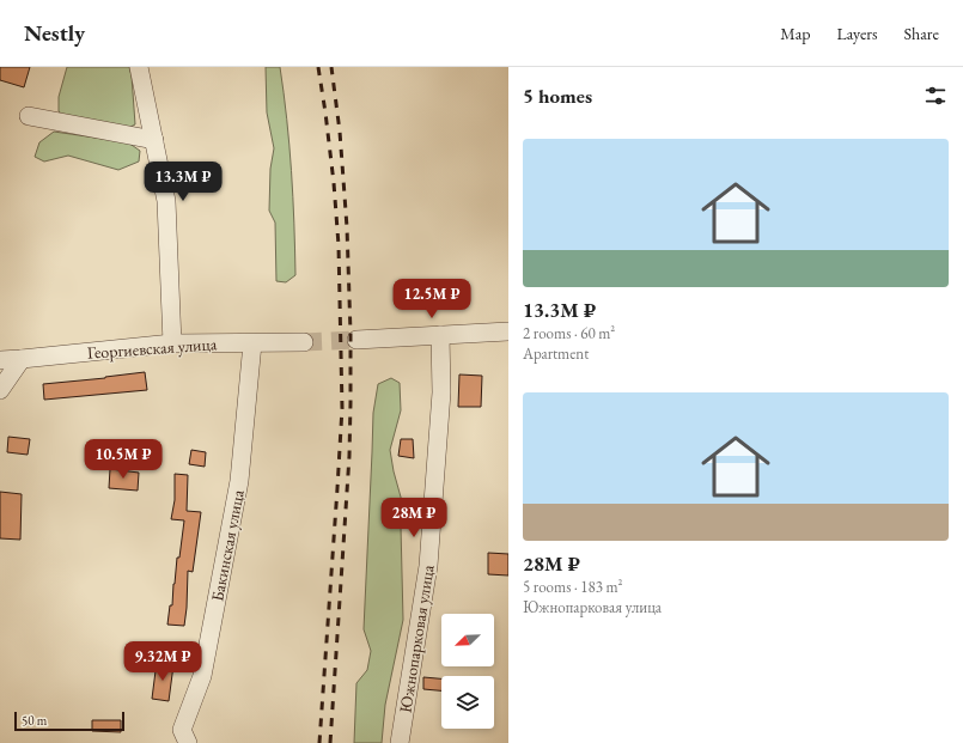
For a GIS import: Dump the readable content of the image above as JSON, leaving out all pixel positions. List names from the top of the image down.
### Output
{
  "streets": {
    "street": ["Георгиевская улица", "Бакинская улица", "Южнопарковая улица"]
  },
  "crossings": [
    ["Георгиевская улица", "Бакинская улица"]
  ],
  "scale_bar": "50 m",
  "north": "bottom left",
  "page": {
    "header": "Nestly",
    "nav": ["Map", "Layers", "Share"],
    "heading": "5 homes",
    "list": [
      {
        "name": "13.3M ₽",
        "note": "2 rooms · 60 m² · Apartment"
      },
      {
        "name": "28M ₽",
        "note": "5 rooms · 183 m² · Южнопарковая улица"
      }
    ],
    "price": [
      "13.3M ₽",
      "12.5M ₽",
      "10.5M ₽",
      "28M ₽",
      "9.32M ₽"
    ],
    "scale": "50 m"
  }
}
